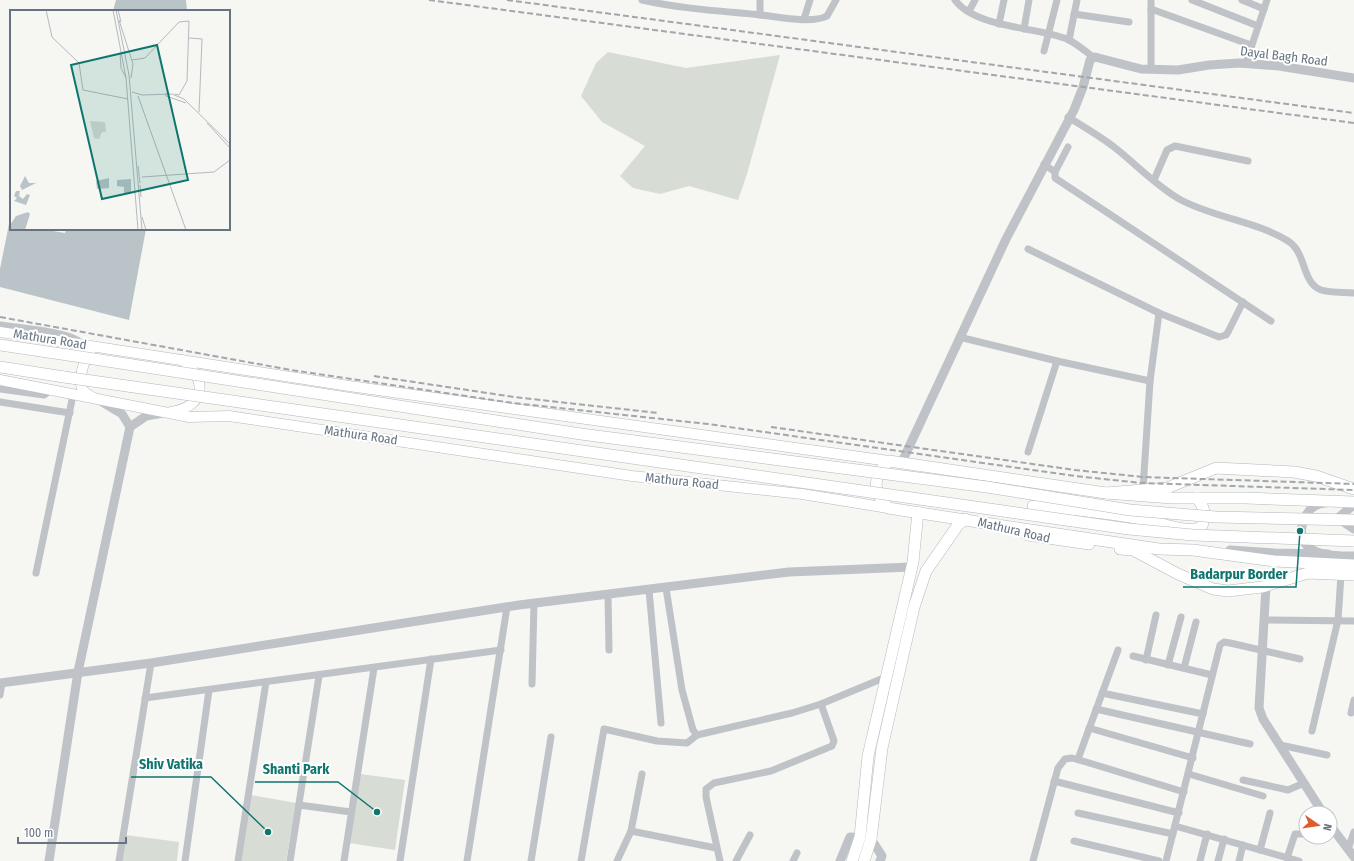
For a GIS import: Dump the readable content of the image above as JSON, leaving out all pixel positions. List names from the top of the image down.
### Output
{
  "streets": {
    "main road": ["Mathura Road"],
    "street": ["Dayal Bagh Road"]
  },
  "places": ["Badarpur Border", "Shanti Park", "Shiv Vatika"],
  "scale_bar": "100 m",
  "north": "right"
}
